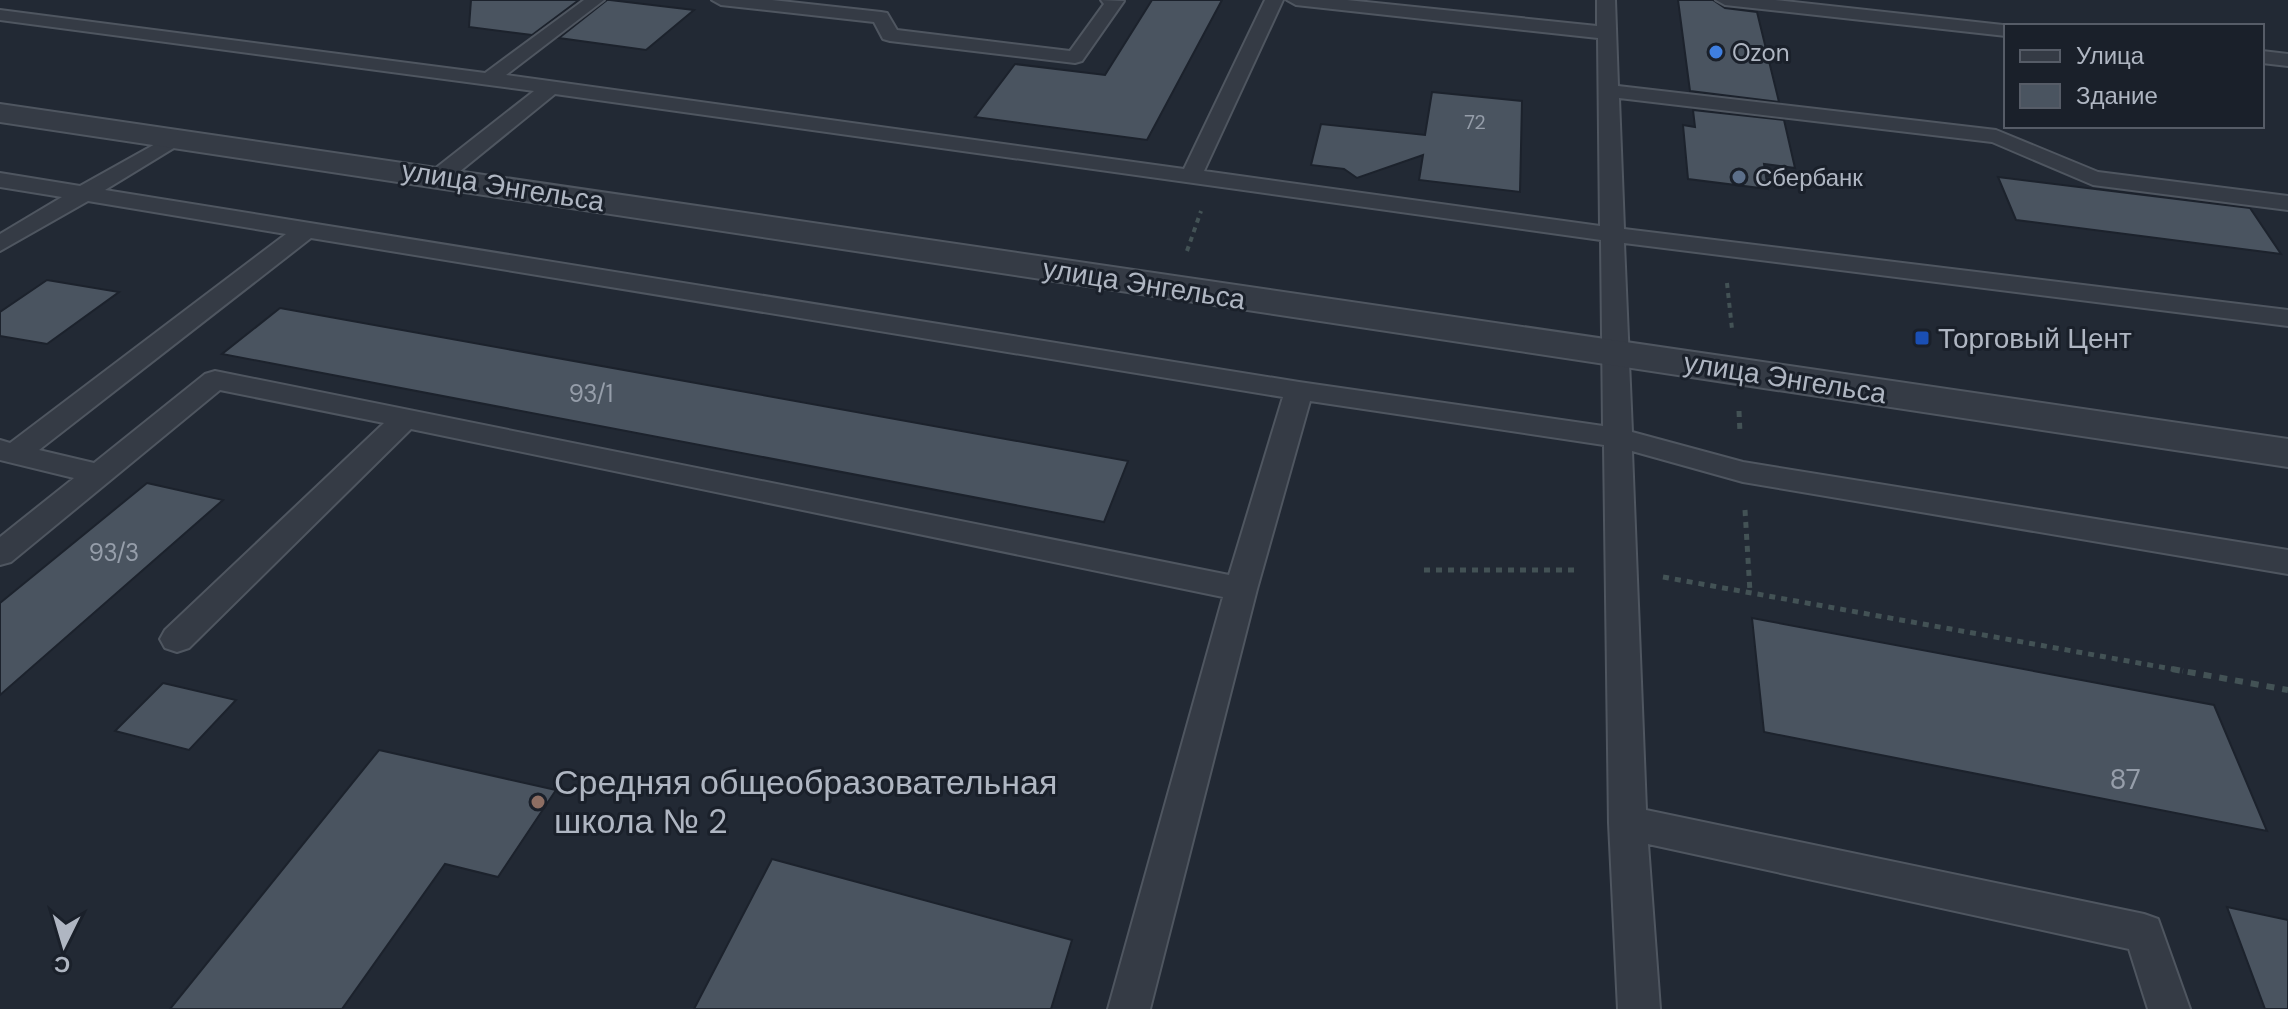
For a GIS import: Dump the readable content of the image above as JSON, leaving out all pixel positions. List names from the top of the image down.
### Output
{
  "streets": {
    "street": ["улица Энгельса"]
  },
  "places": {
    "other": ["Ozon", "Сбербанк", "Средняя общеобразовательная школа № 2"],
    "transit": ["Торговый Цент"]
  },
  "house_numbers": [
    "72",
    "93/1",
    "93/3",
    "87"
  ],
  "legend": ["Улица", "Здание"],
  "north": "bottom"
}
